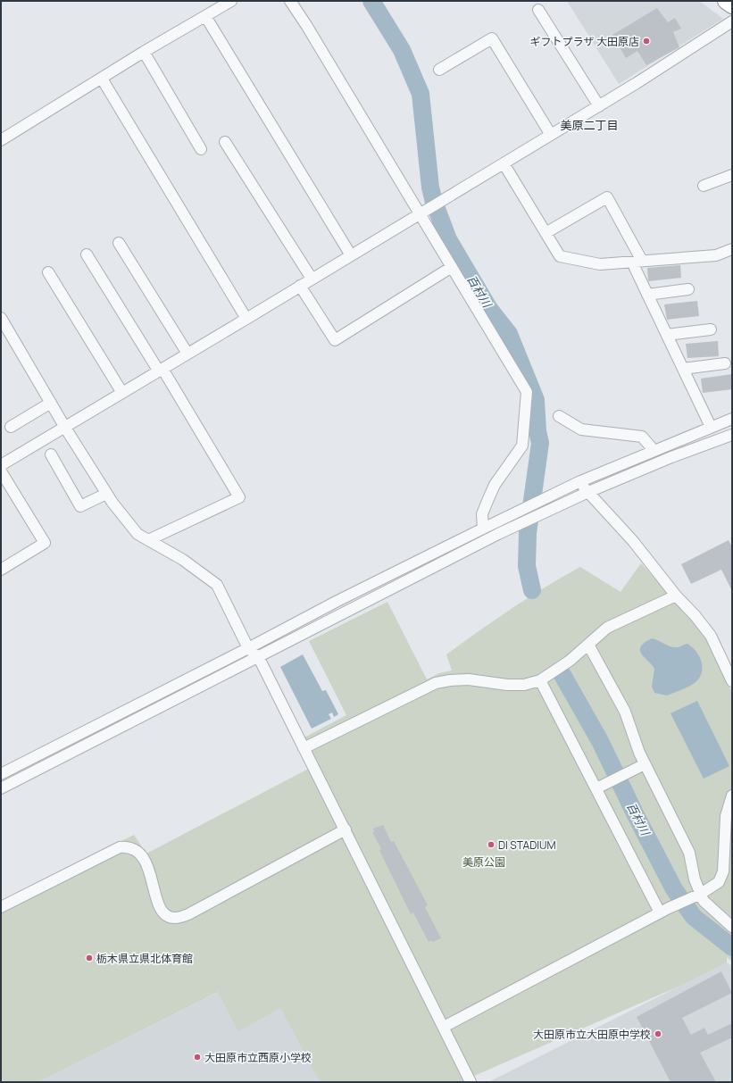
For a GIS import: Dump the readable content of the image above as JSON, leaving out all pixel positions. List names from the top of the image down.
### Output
{
  "districts": ["美原二丁目"],
  "water": ["百村川"],
  "parks": ["美原公園"],
  "places": [
    "ギフトプラザ 大田原店",
    "DI STADIUM",
    "栃木県立県北体育館",
    "大田原市立大田原中学校",
    "大田原市立西原小学校"
  ]
}
